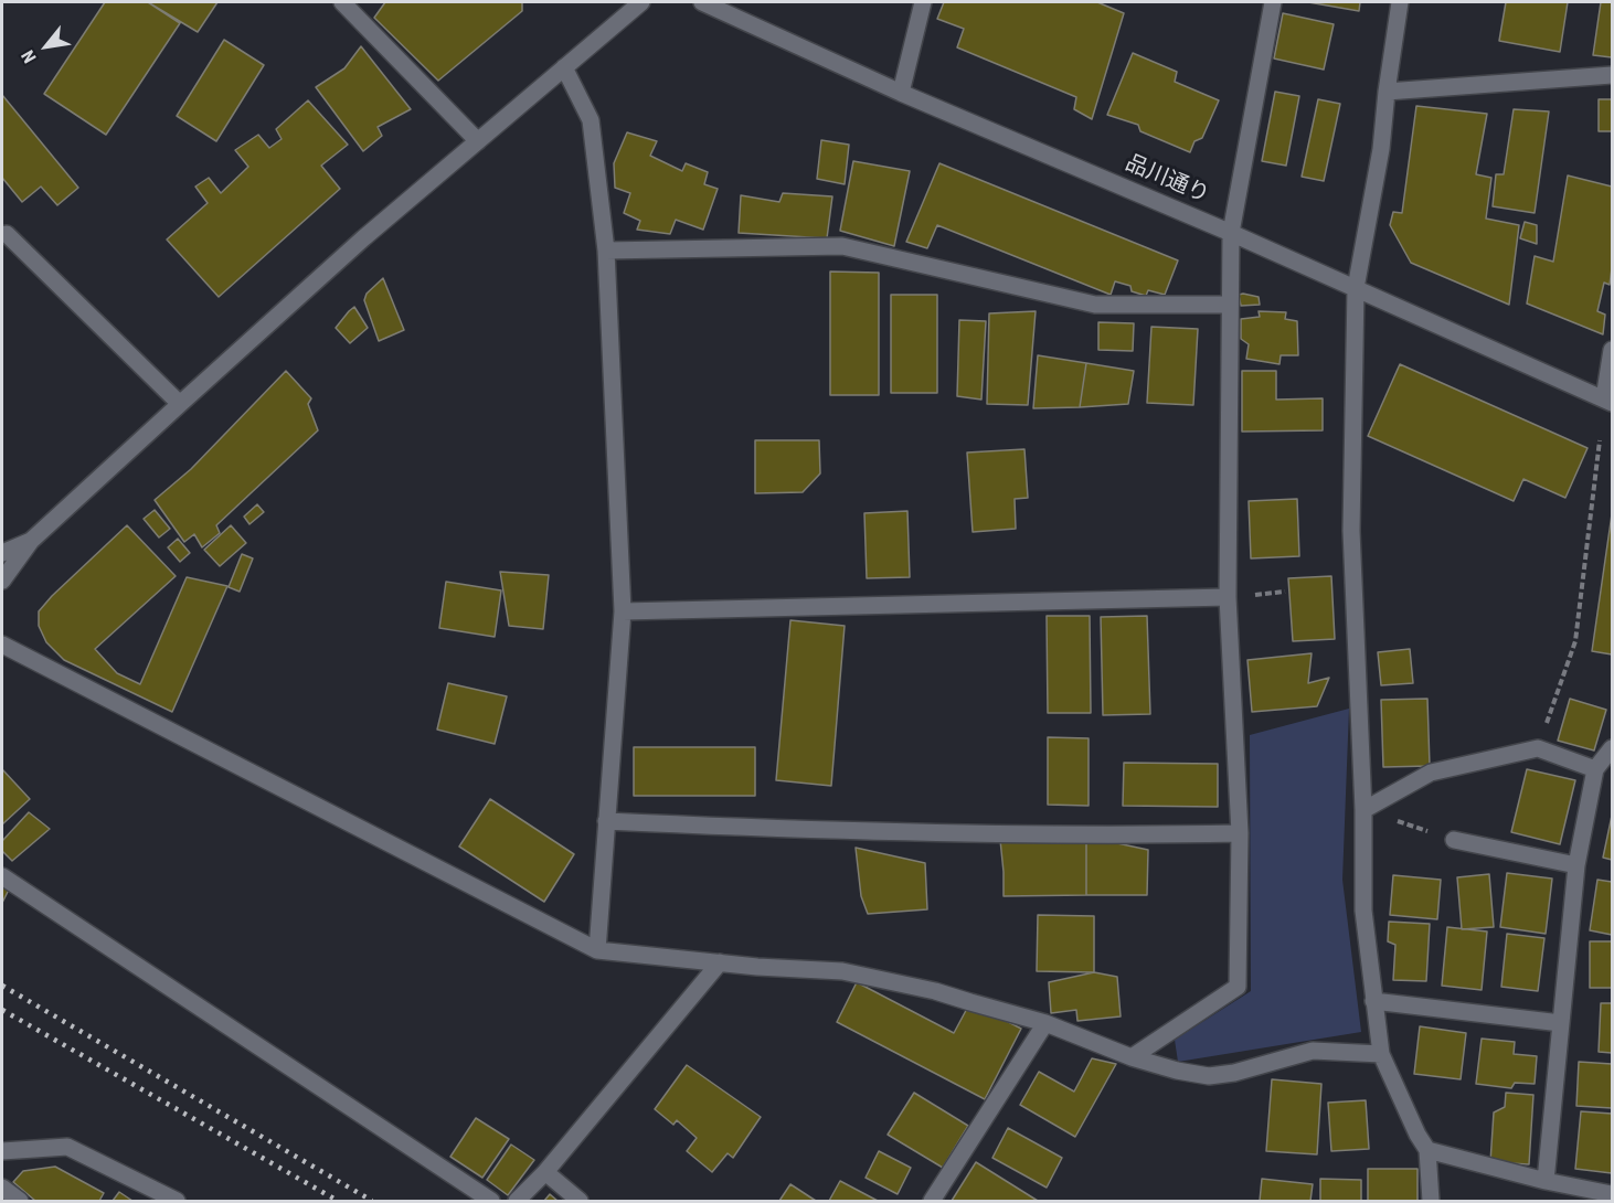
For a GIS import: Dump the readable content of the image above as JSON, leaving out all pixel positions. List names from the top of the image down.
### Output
{
  "streets": {
    "street": ["品川通り"]
  },
  "north": "bottom left"
}
